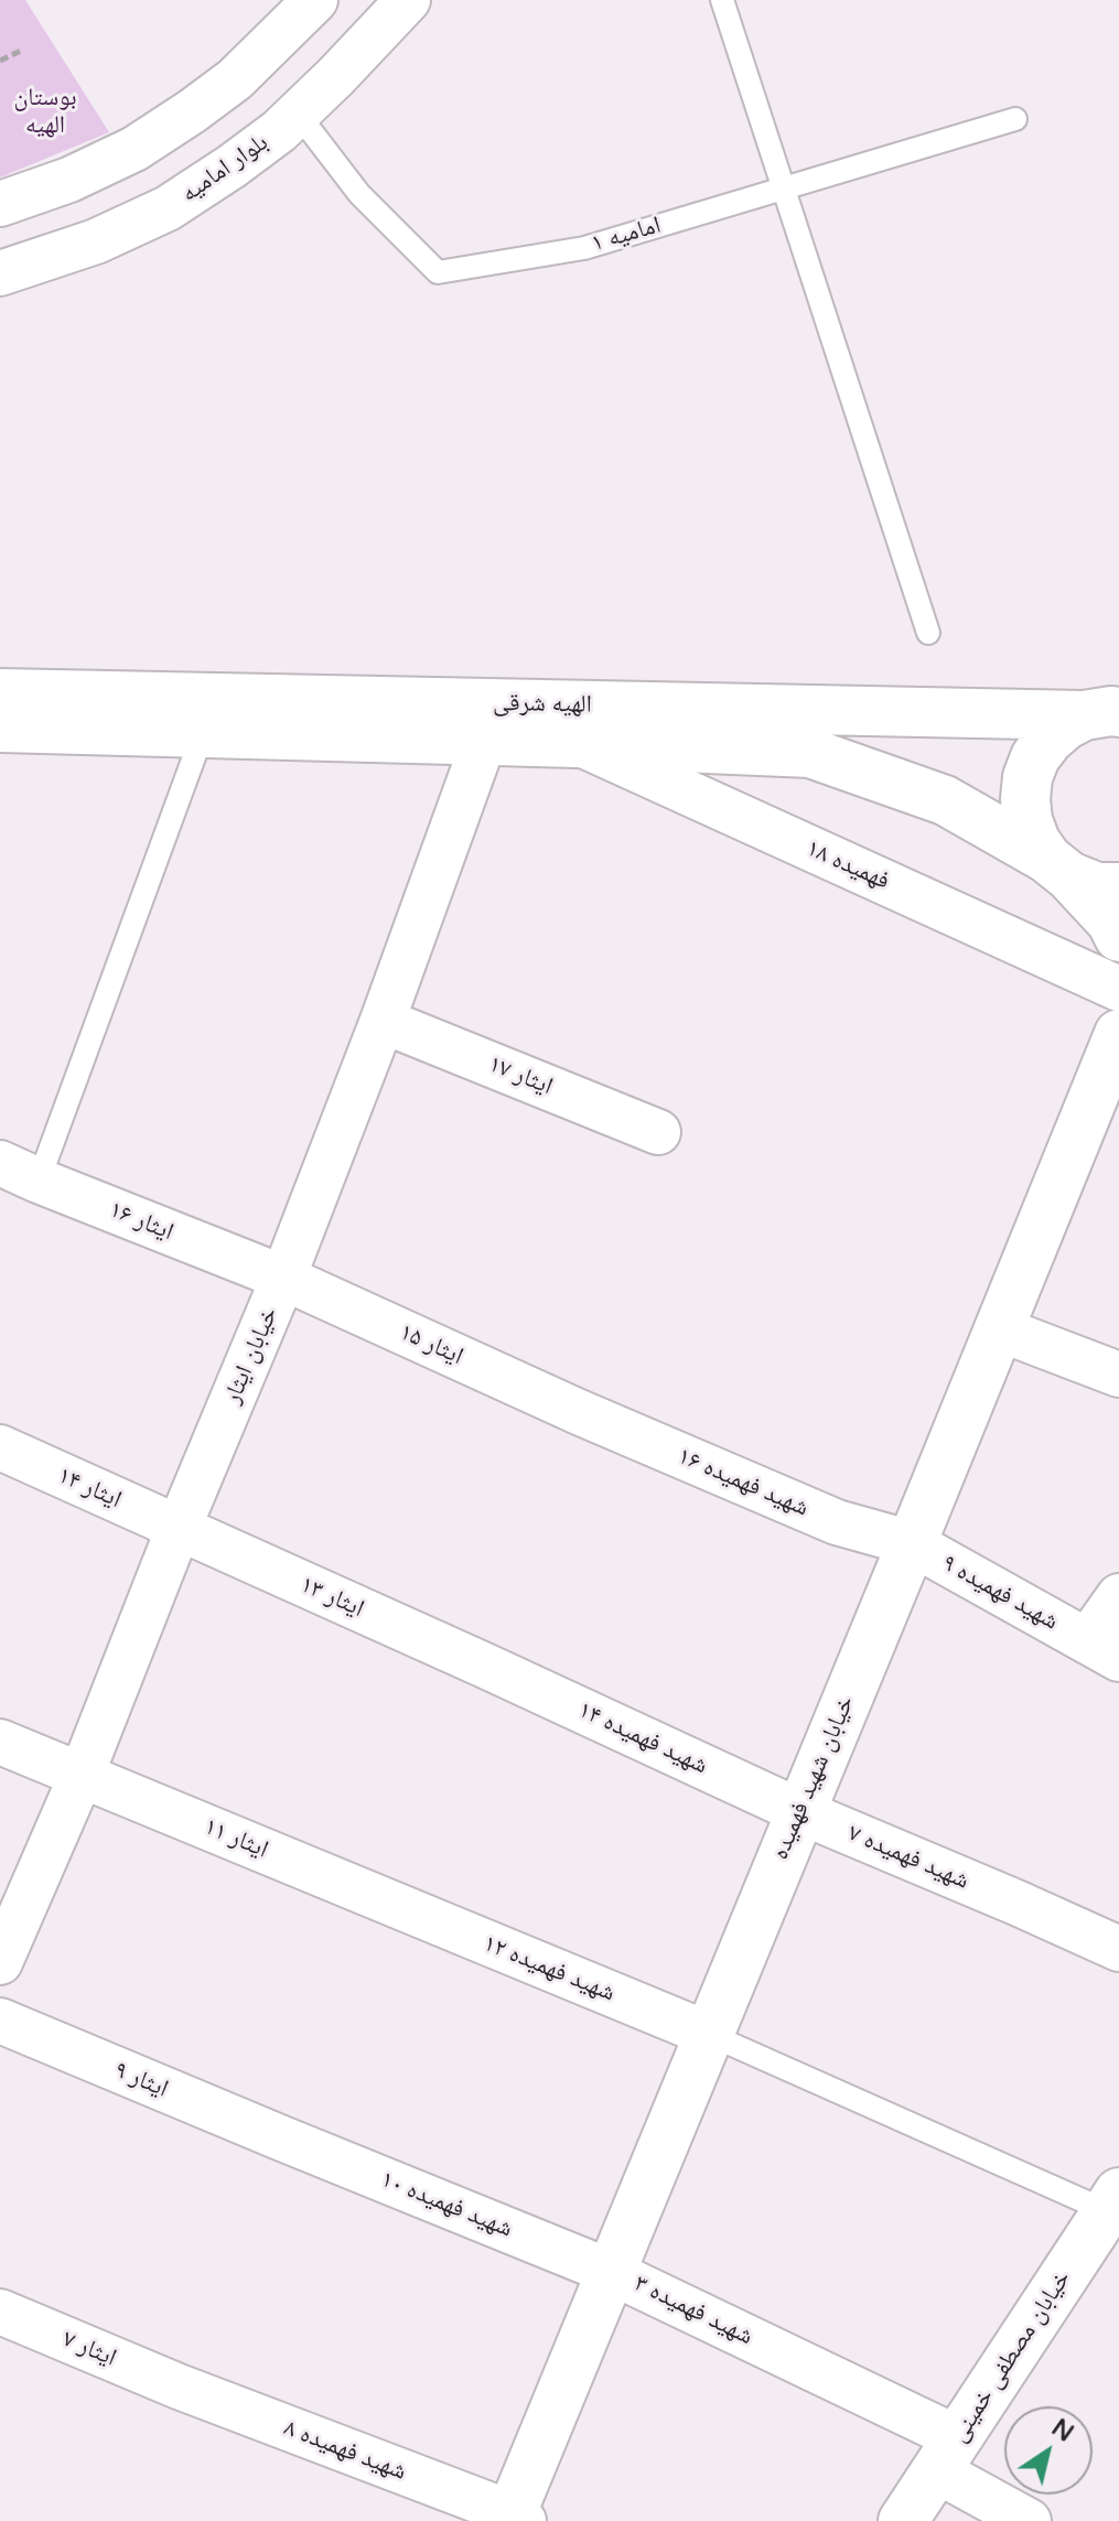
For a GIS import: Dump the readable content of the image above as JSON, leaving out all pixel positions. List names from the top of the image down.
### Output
{
  "streets": {
    "street": [
      "بلوار امامیه",
      "الهیه شرقی",
      "فهمیده ۱۸",
      "ایثار ۱۷",
      "ایثار ۱۶",
      "ایثار ۱۵",
      "خیابان ایثار",
      "شهید فهمیده ۱۶",
      "ایثار ۱۴",
      "شهید فهمیده ۹",
      "ایثار ۱۳",
      "شهید فهمیده ۱۴",
      "خیابان شهید فهمیده",
      "ایثار ۱۱",
      "شهید فهمیده ۷",
      "شهید فهمیده ۱۲",
      "ایثار ۹",
      "شهید فهمیده ۱۰",
      "شهید فهمیده ۳",
      "ایثار ۷",
      "خیابان مصطفی خمینی",
      "شهید فهمیده ۸"
    ],
    "lane": ["امامیه ۱"]
  },
  "crossings": [
    ["بلوار امامیه", "امامیه ۱"],
    ["الهیه شرقی", "فهمیده ۱۸"],
    ["الهیه شرقی", "خیابان ایثار"],
    ["ایثار ۱۷", "خیابان ایثار"],
    ["ایثار ۱۶", "ایثار ۱۵"],
    ["ایثار ۱۶", "خیابان ایثار"],
    ["ایثار ۱۵", "خیابان ایثار"],
    ["ایثار ۱۵", "شهید فهمیده ۱۶"],
    ["خیابان ایثار", "ایثار ۱۴"],
    ["خیابان ایثار", "ایثار ۱۳"],
    ["خیابان ایثار", "ایثار ۱۱"],
    ["شهید فهمیده ۱۶", "شهید فهمیده ۹"],
    ["شهید فهمیده ۱۶", "خیابان شهید فهمیده"],
    ["ایثار ۱۴", "ایثار ۱۳"],
    ["شهید فهمیده ۹", "خیابان شهید فهمیده"],
    ["ایثار ۱۳", "شهید فهمیده ۱۴"],
    ["شهید فهمیده ۱۴", "خیابان شهید فهمیده"],
    ["شهید فهمیده ۱۴", "شهید فهمیده ۷"],
    ["خیابان شهید فهمیده", "شهید فهمیده ۷"],
    ["خیابان شهید فهمیده", "شهید فهمیده ۱۲"],
    ["خیابان شهید فهمیده", "شهید فهمیده ۱۰"],
    ["خیابان شهید فهمیده", "شهید فهمیده ۳"],
    ["خیابان شهید فهمیده", "شهید فهمیده ۸"],
    ["ایثار ۱۱", "شهید فهمیده ۱۲"],
    ["ایثار ۹", "شهید فهمیده ۱۰"],
    ["شهید فهمیده ۱۰", "شهید فهمیده ۳"],
    ["شهید فهمیده ۳", "خیابان مصطفی خمینی"],
    ["ایثار ۷", "شهید فهمیده ۸"]
  ],
  "parks": ["بوستان الهیه"],
  "north": "top right"
}
